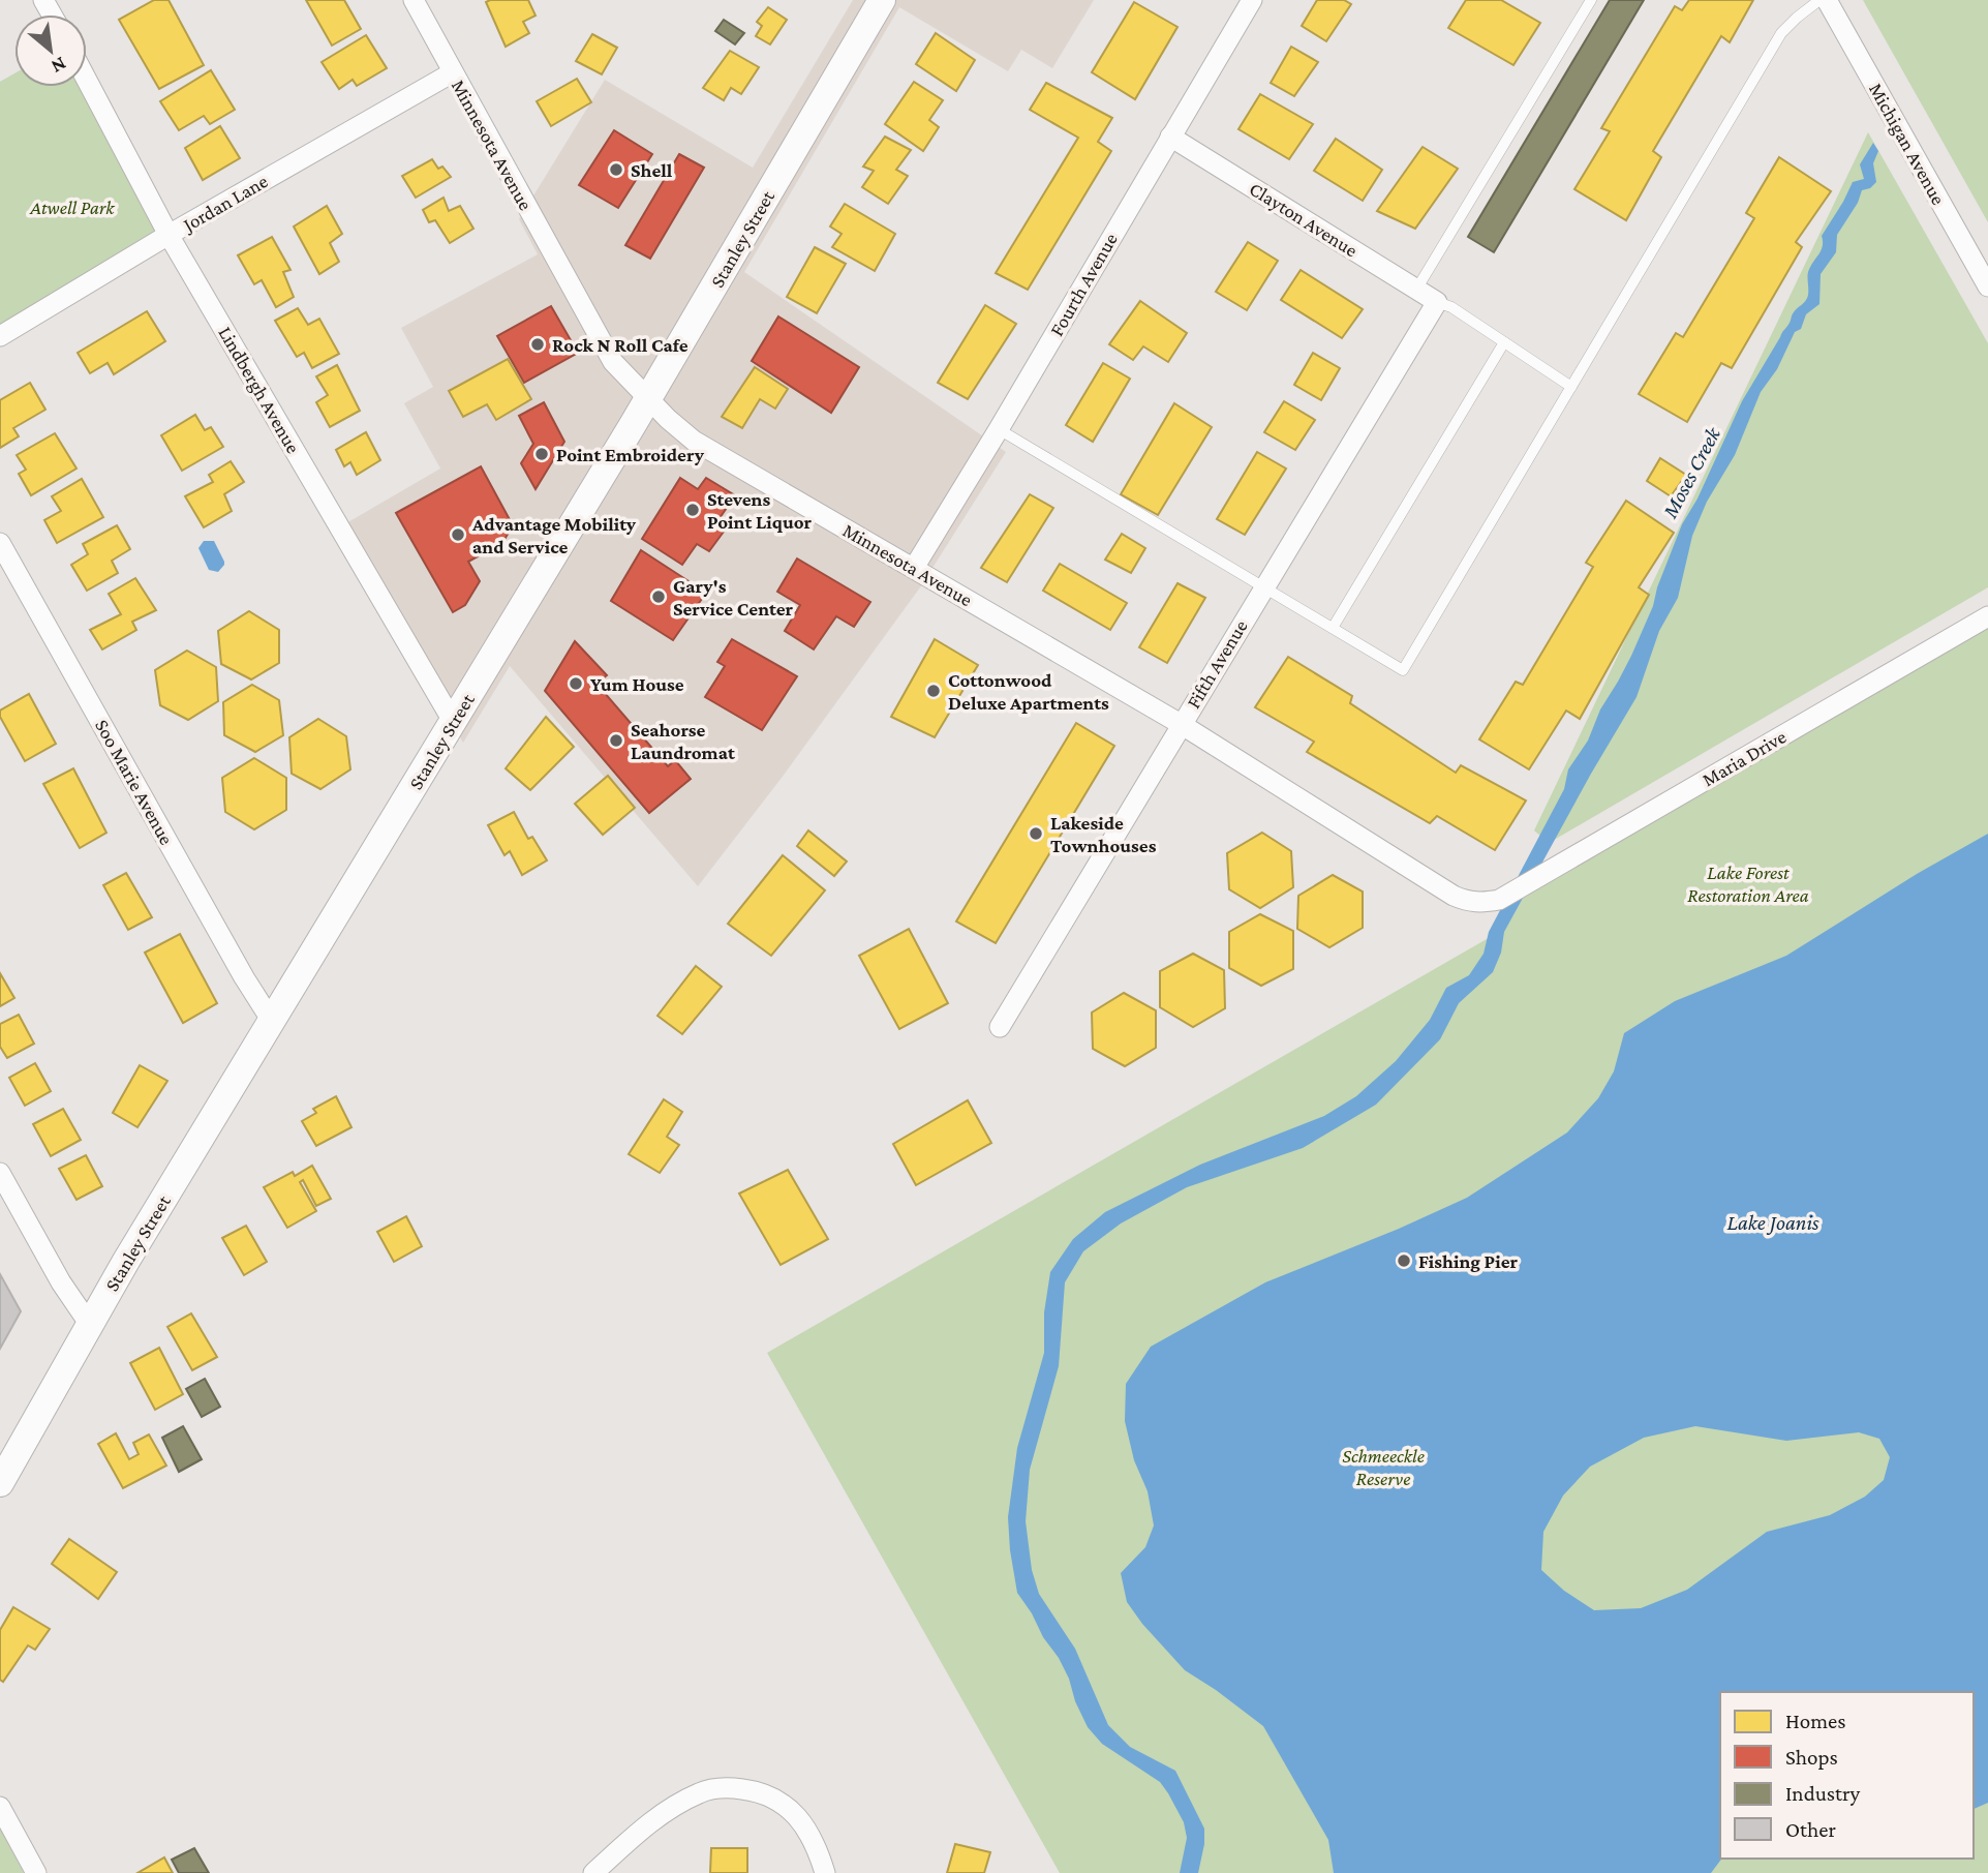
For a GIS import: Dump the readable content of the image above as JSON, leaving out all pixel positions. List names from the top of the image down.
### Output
{
  "streets": {
    "street": [
      "Michigan Avenue",
      "Minnesota Avenue",
      "Jordan Lane",
      "Clayton Avenue",
      "Stanley Street",
      "Fourth Avenue",
      "Lindbergh Avenue",
      "Fifth Avenue",
      "Maria Drive",
      "Soo Marie Avenue"
    ]
  },
  "crossings": [
    ["Minnesota Avenue", "Jordan Lane"],
    ["Minnesota Avenue", "Stanley Street"],
    ["Minnesota Avenue", "Fourth Avenue"],
    ["Minnesota Avenue", "Fifth Avenue"],
    ["Minnesota Avenue", "Maria Drive"],
    ["Jordan Lane", "Lindbergh Avenue"],
    ["Clayton Avenue", "Fourth Avenue"],
    ["Clayton Avenue", "Fifth Avenue"],
    ["Stanley Street", "Lindbergh Avenue"],
    ["Stanley Street", "Soo Marie Avenue"]
  ],
  "water": ["Moses Creek", "Lake Joanis"],
  "parks": ["Atwell Park", "Lake Forest Restoration Area", "Schmeeckle Reserve"],
  "places": [
    "Shell",
    "Rock N Roll Cafe",
    "Point Embroidery",
    "Stevens Point Liquor",
    "Advantage Mobility and Service",
    "Gary's Service Center",
    "Yum House",
    "Cottonwood Deluxe Apartments",
    "Seahorse Laundromat",
    "Lakeside Townhouses",
    "Fishing Pier"
  ],
  "legend": [
    "Homes",
    "Shops",
    "Industry",
    "Other"
  ],
  "north": "bottom right"
}
